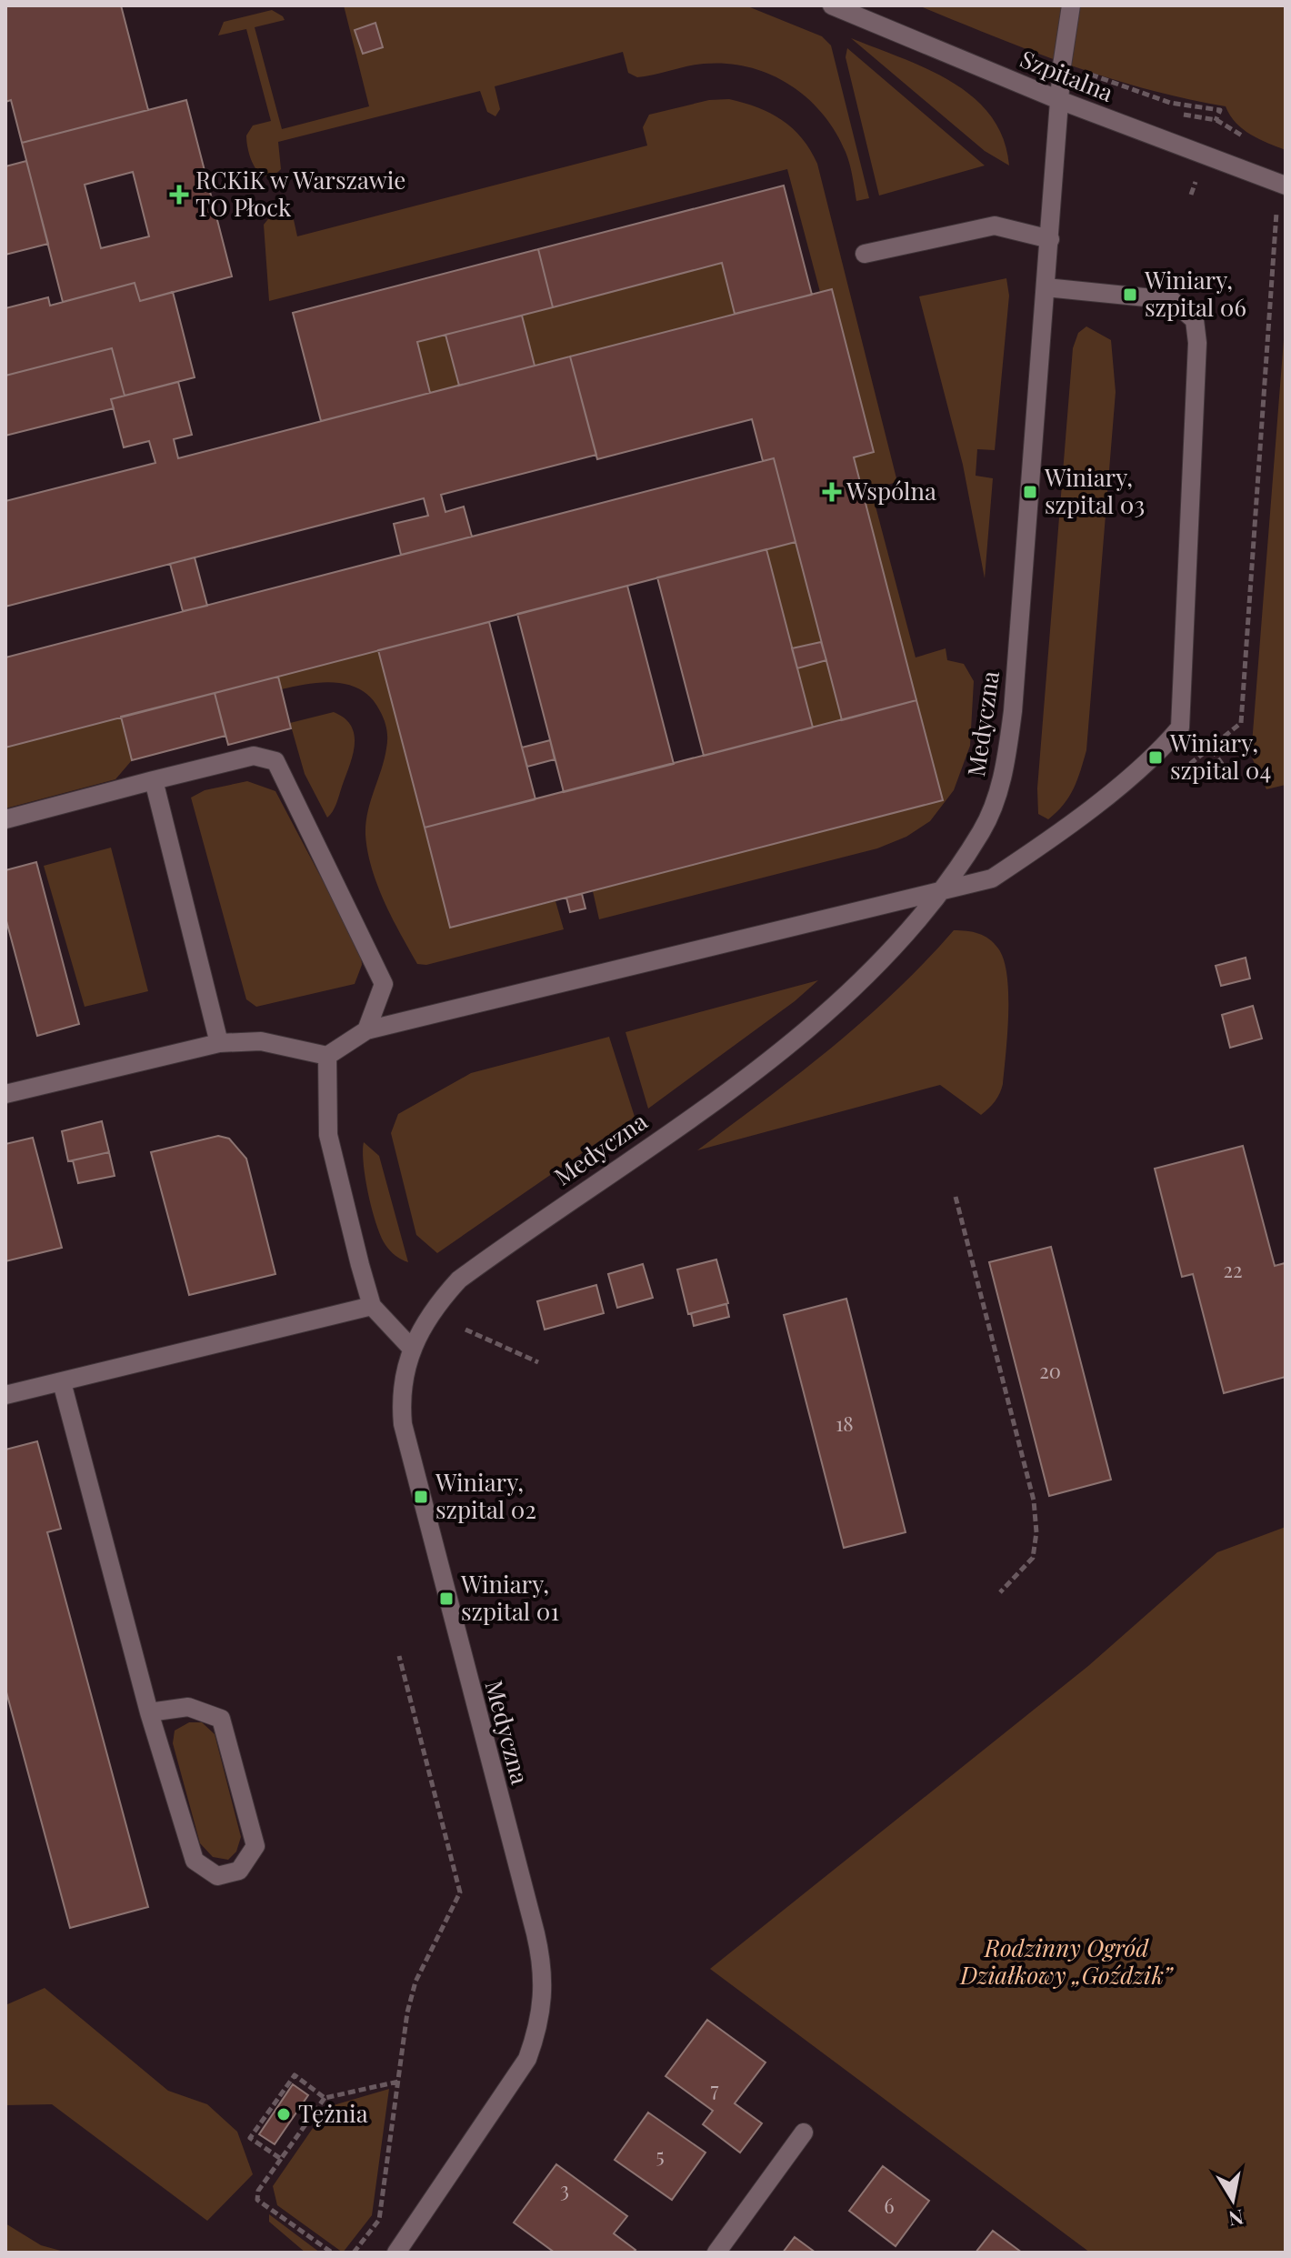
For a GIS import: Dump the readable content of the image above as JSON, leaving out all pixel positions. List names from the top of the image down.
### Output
{
  "streets": {
    "street": ["Szpitalna", "Medyczna"]
  },
  "crossings": [
    ["Szpitalna", "Medyczna"]
  ],
  "parks": ["Rodzinny Ogród Działkowy „Goździk”"],
  "places": {
    "health": ["RCKiK w Warszawie TO Płock", "Wspólna"],
    "transit": [
      "Winiary, szpital 06",
      "Winiary, szpital 03",
      "Winiary, szpital 04",
      "Winiary, szpital 02",
      "Winiary, szpital 01"
    ],
    "other": ["Tężnia"]
  },
  "house_numbers": [
    "22",
    "20",
    "18",
    "7",
    "5",
    "3",
    "6"
  ],
  "north": "bottom"
}
